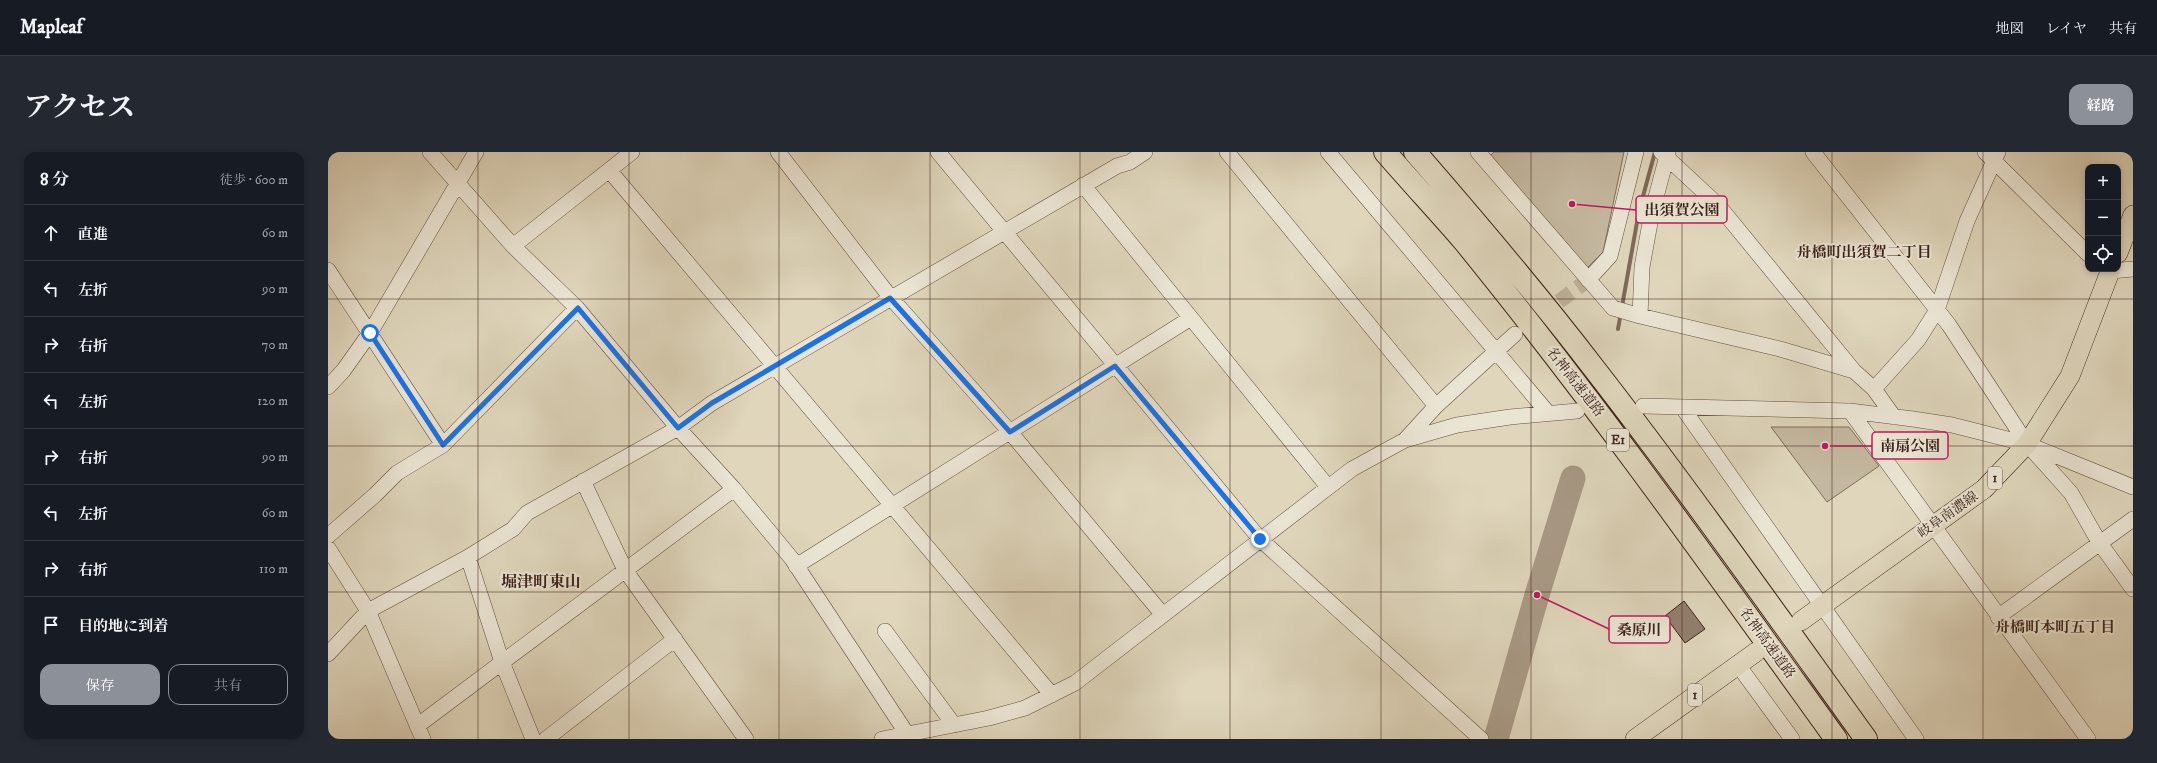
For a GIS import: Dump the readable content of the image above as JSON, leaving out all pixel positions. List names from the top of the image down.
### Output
{
  "streets": {
    "highway": ["名神高速道路", "E1"],
    "main road": ["1", "岐阜南濃線"]
  },
  "districts": ["舟橋町出須賀二丁目", "堀津町東山", "舟橋町本町五丁目"],
  "places": ["出須賀公園", "南扇公園", "桑原川"],
  "page": {
    "header": "Mapleaf",
    "nav": ["地図", "レイヤ", "共有"],
    "title": "アクセス",
    "buttons": [
      "経路",
      ["保存", "共有"]
    ],
    "heading": ["8 分", "徒歩 · 600 m"],
    "map_buttons": ["+", "−"],
    "list": [
      ["直進", "60 m"],
      ["左折", "90 m"],
      ["右折", "70 m"],
      ["左折", "120 m"],
      ["右折", "90 m"],
      ["左折", "60 m"],
      ["右折", "110 m"],
      "目的地に到着"
    ]
  }
}
